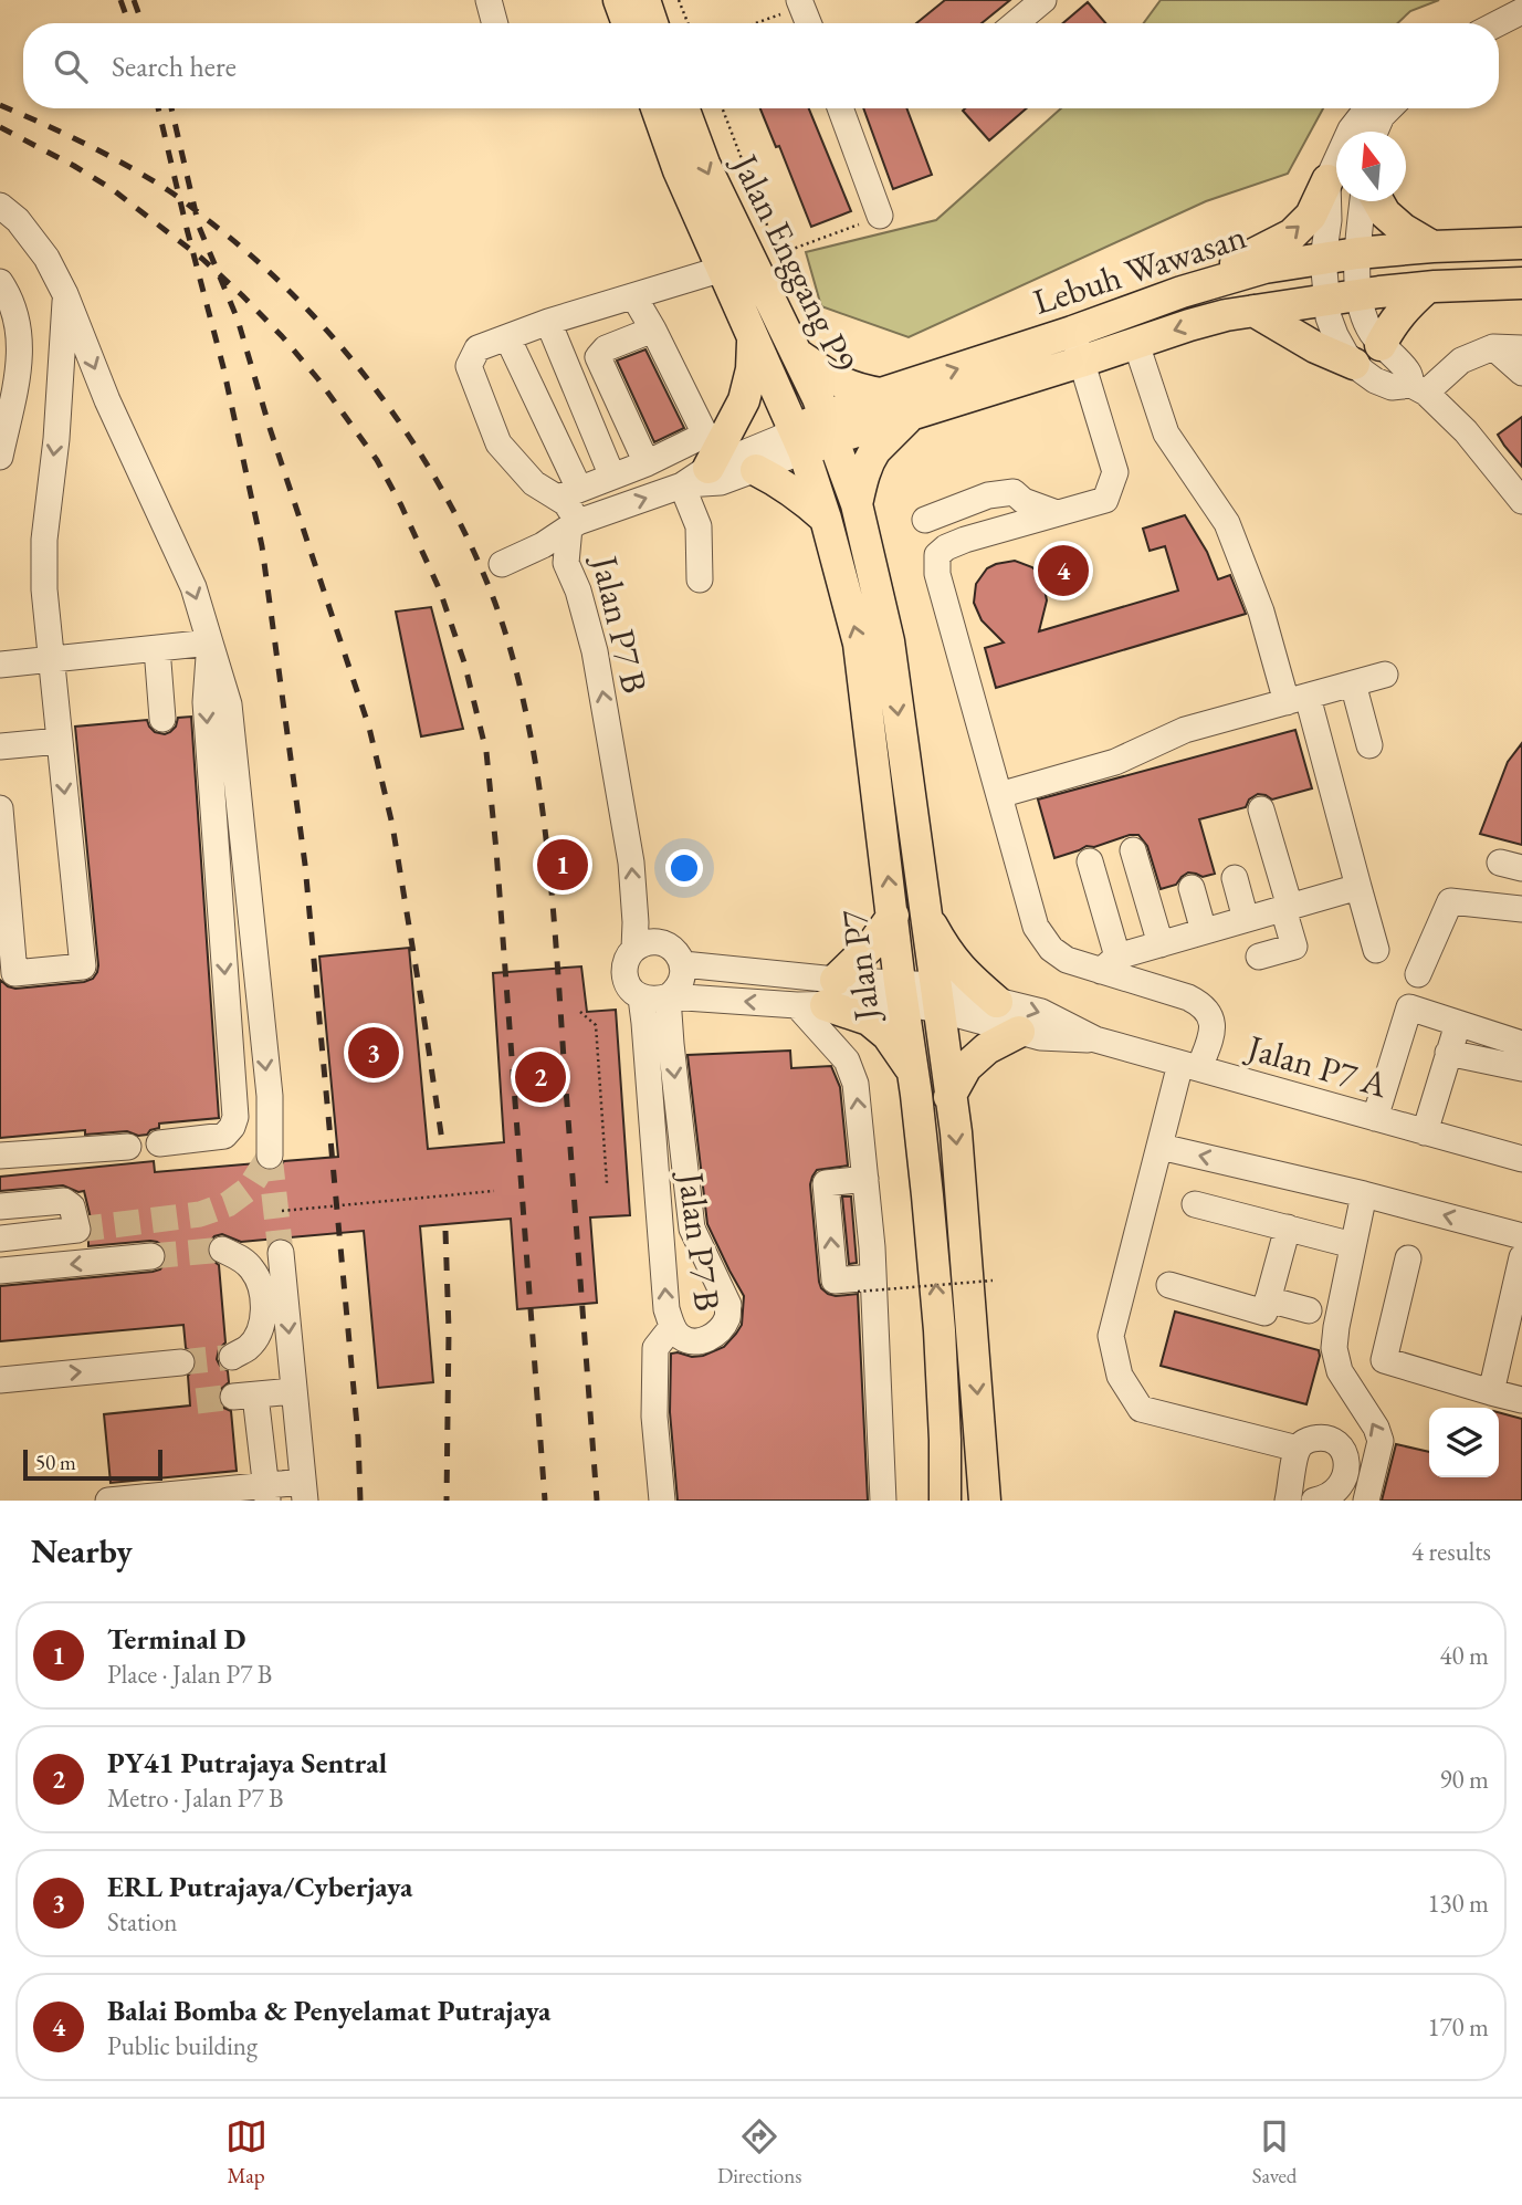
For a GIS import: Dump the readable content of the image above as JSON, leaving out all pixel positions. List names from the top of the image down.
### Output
{
  "streets": {
    "main road": ["Jalan Enggang P9", "Lebuh Wawasan", "Jalan P7"],
    "street": ["Jalan P7 B", "Jalan P7 A"]
  },
  "crossings": [
    ["Jalan Enggang P9", "Lebuh Wawasan"],
    ["Jalan Enggang P9", "Jalan P7"],
    ["Lebuh Wawasan", "Jalan P7 B"],
    ["Lebuh Wawasan", "Jalan P7"],
    ["Jalan P7 B", "Jalan P7"],
    ["Jalan P7", "Jalan P7 A"]
  ],
  "scale_bar": "50 m",
  "north": "top",
  "page": {
    "search": "Search here",
    "pins": [
      "4",
      "1",
      "3",
      "2"
    ],
    "scale": "50 m",
    "heading": ["Nearby", "4 results"],
    "list": [
      {
        "mark": "1",
        "name": "Terminal D",
        "note": "Place · Jalan P7 B",
        "value": "40 m"
      },
      {
        "mark": "2",
        "name": "PY41 Putrajaya Sentral",
        "note": "Metro · Jalan P7 B",
        "value": "90 m"
      },
      {
        "mark": "3",
        "name": "ERL Putrajaya/Cyberjaya",
        "note": "Station",
        "value": "130 m"
      },
      {
        "mark": "4",
        "name": "Balai Bomba & Penyelamat Putrajaya",
        "note": "Public building",
        "value": "170 m"
      }
    ],
    "nav": ["Map", "Directions", "Saved"]
  }
}
